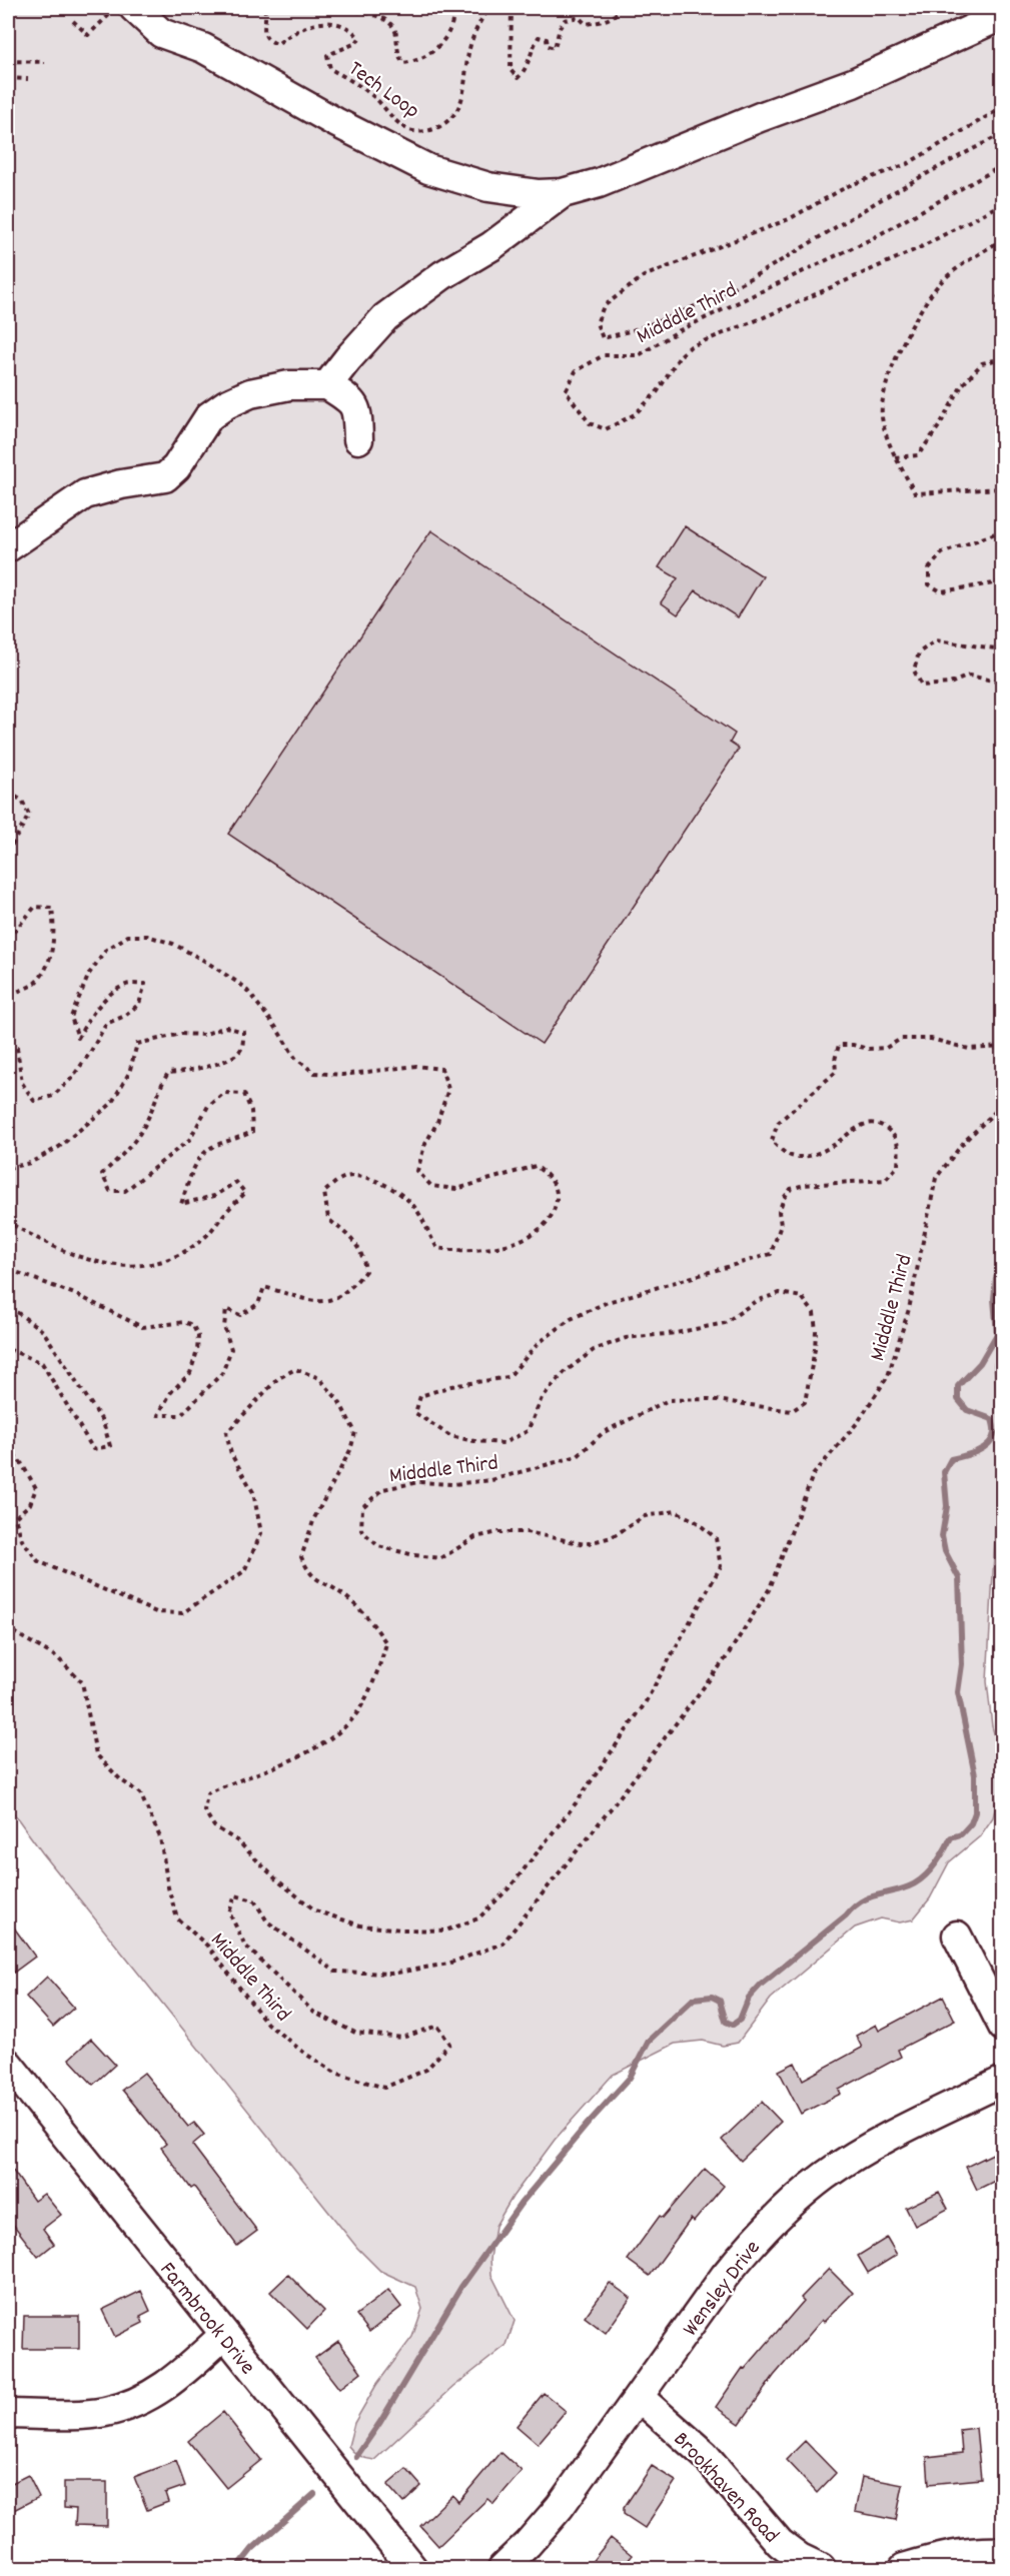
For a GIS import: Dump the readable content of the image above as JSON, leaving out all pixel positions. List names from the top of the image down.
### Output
{
  "streets": {
    "street": ["Wensley Drive", "Farmbrook Drive", "Brookhaven Road"],
    "path": ["Tech Loop", "Midddle Third"]
  },
  "crossings": [
    ["Wensley Drive", "Brookhaven Road"]
  ]
}
